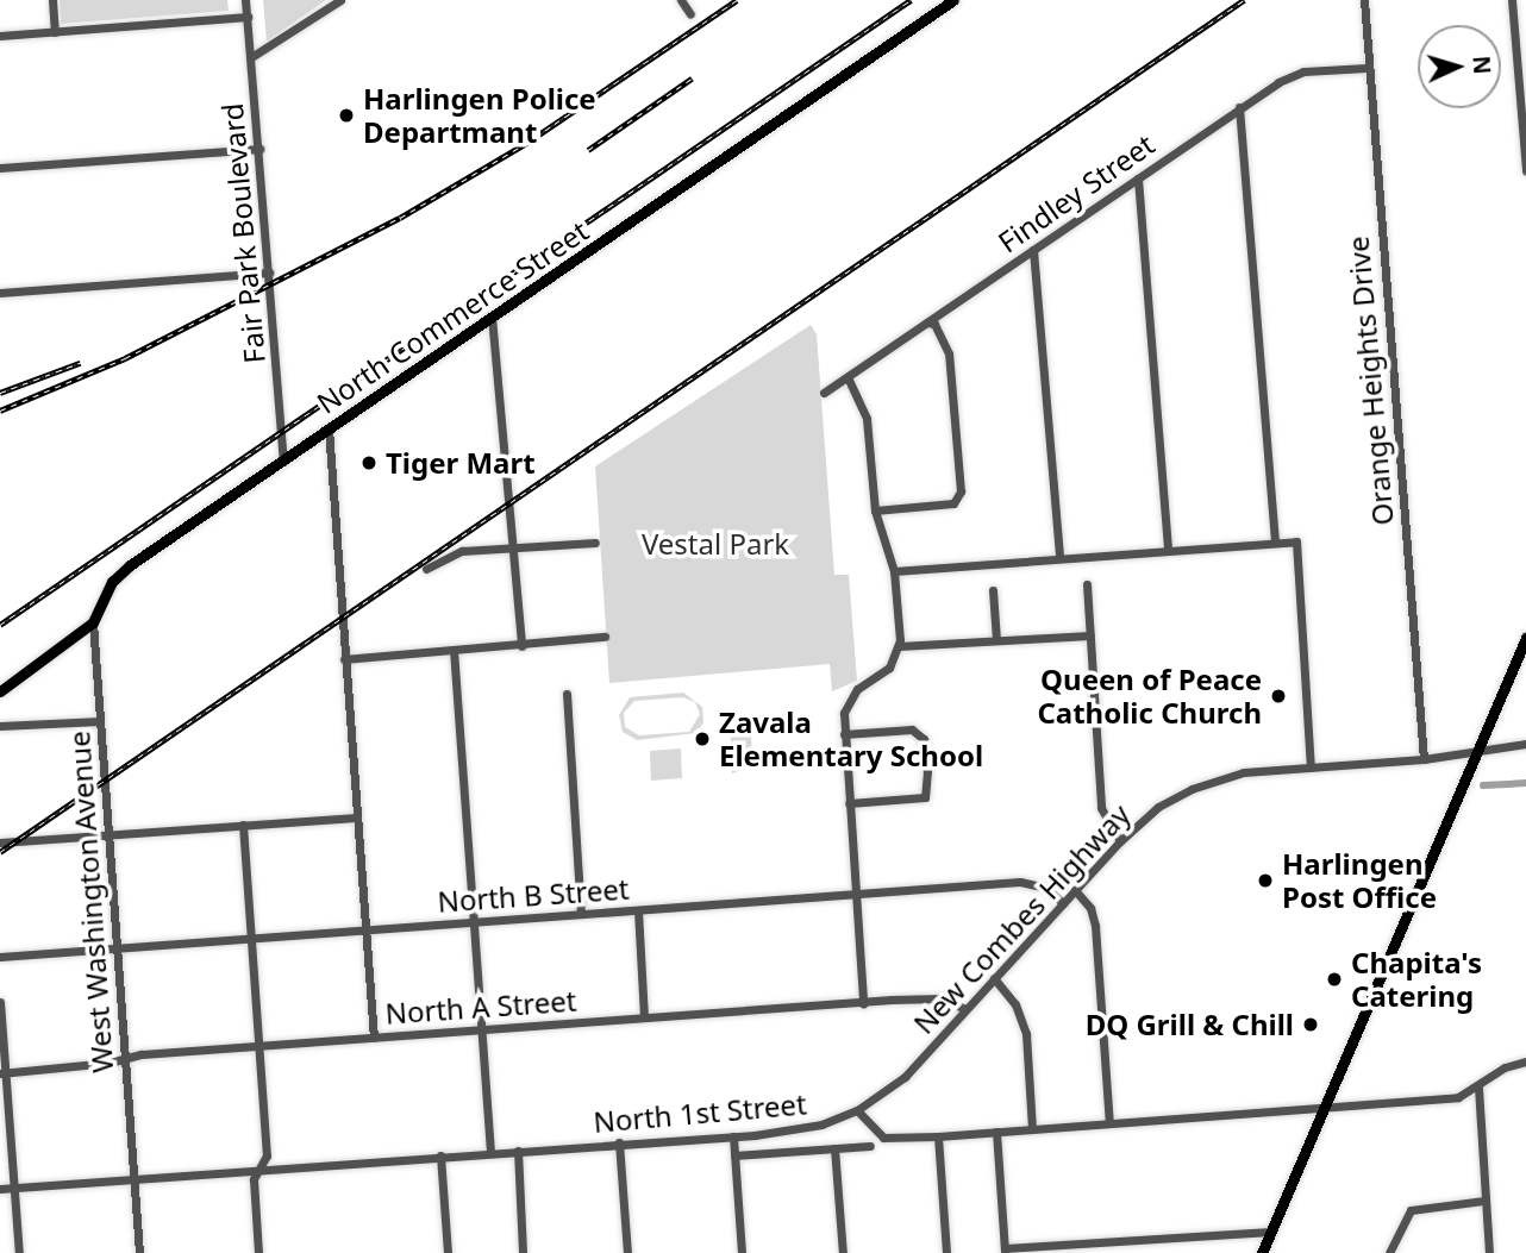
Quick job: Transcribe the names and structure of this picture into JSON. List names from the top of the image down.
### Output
{
  "streets": {
    "main road": ["North Commerce Street"],
    "street": [
      "Findley Street",
      "Fair Park Boulevard",
      "Orange Heights Drive",
      "North B Street",
      "West Washington Avenue",
      "New Combes Highway",
      "North A Street",
      "North 1st Street"
    ]
  },
  "crossings": [
    ["Findley Street", "Orange Heights Drive"],
    ["Fair Park Boulevard", "North Commerce Street"],
    ["North Commerce Street", "West Washington Avenue"],
    ["Orange Heights Drive", "New Combes Highway"],
    ["North B Street", "West Washington Avenue"],
    ["North B Street", "New Combes Highway"],
    ["West Washington Avenue", "North A Street"],
    ["West Washington Avenue", "North 1st Street"],
    ["New Combes Highway", "North A Street"],
    ["New Combes Highway", "North 1st Street"]
  ],
  "parks": ["Vestal Park"],
  "places": [
    "Harlingen Police Departmant",
    "Tiger Mart",
    "Queen of Peace Catholic Church",
    "Zavala Elementary School",
    "Harlingen Post Office",
    "Chapita's Catering",
    "DQ Grill & Chill"
  ],
  "north": "right"
}
